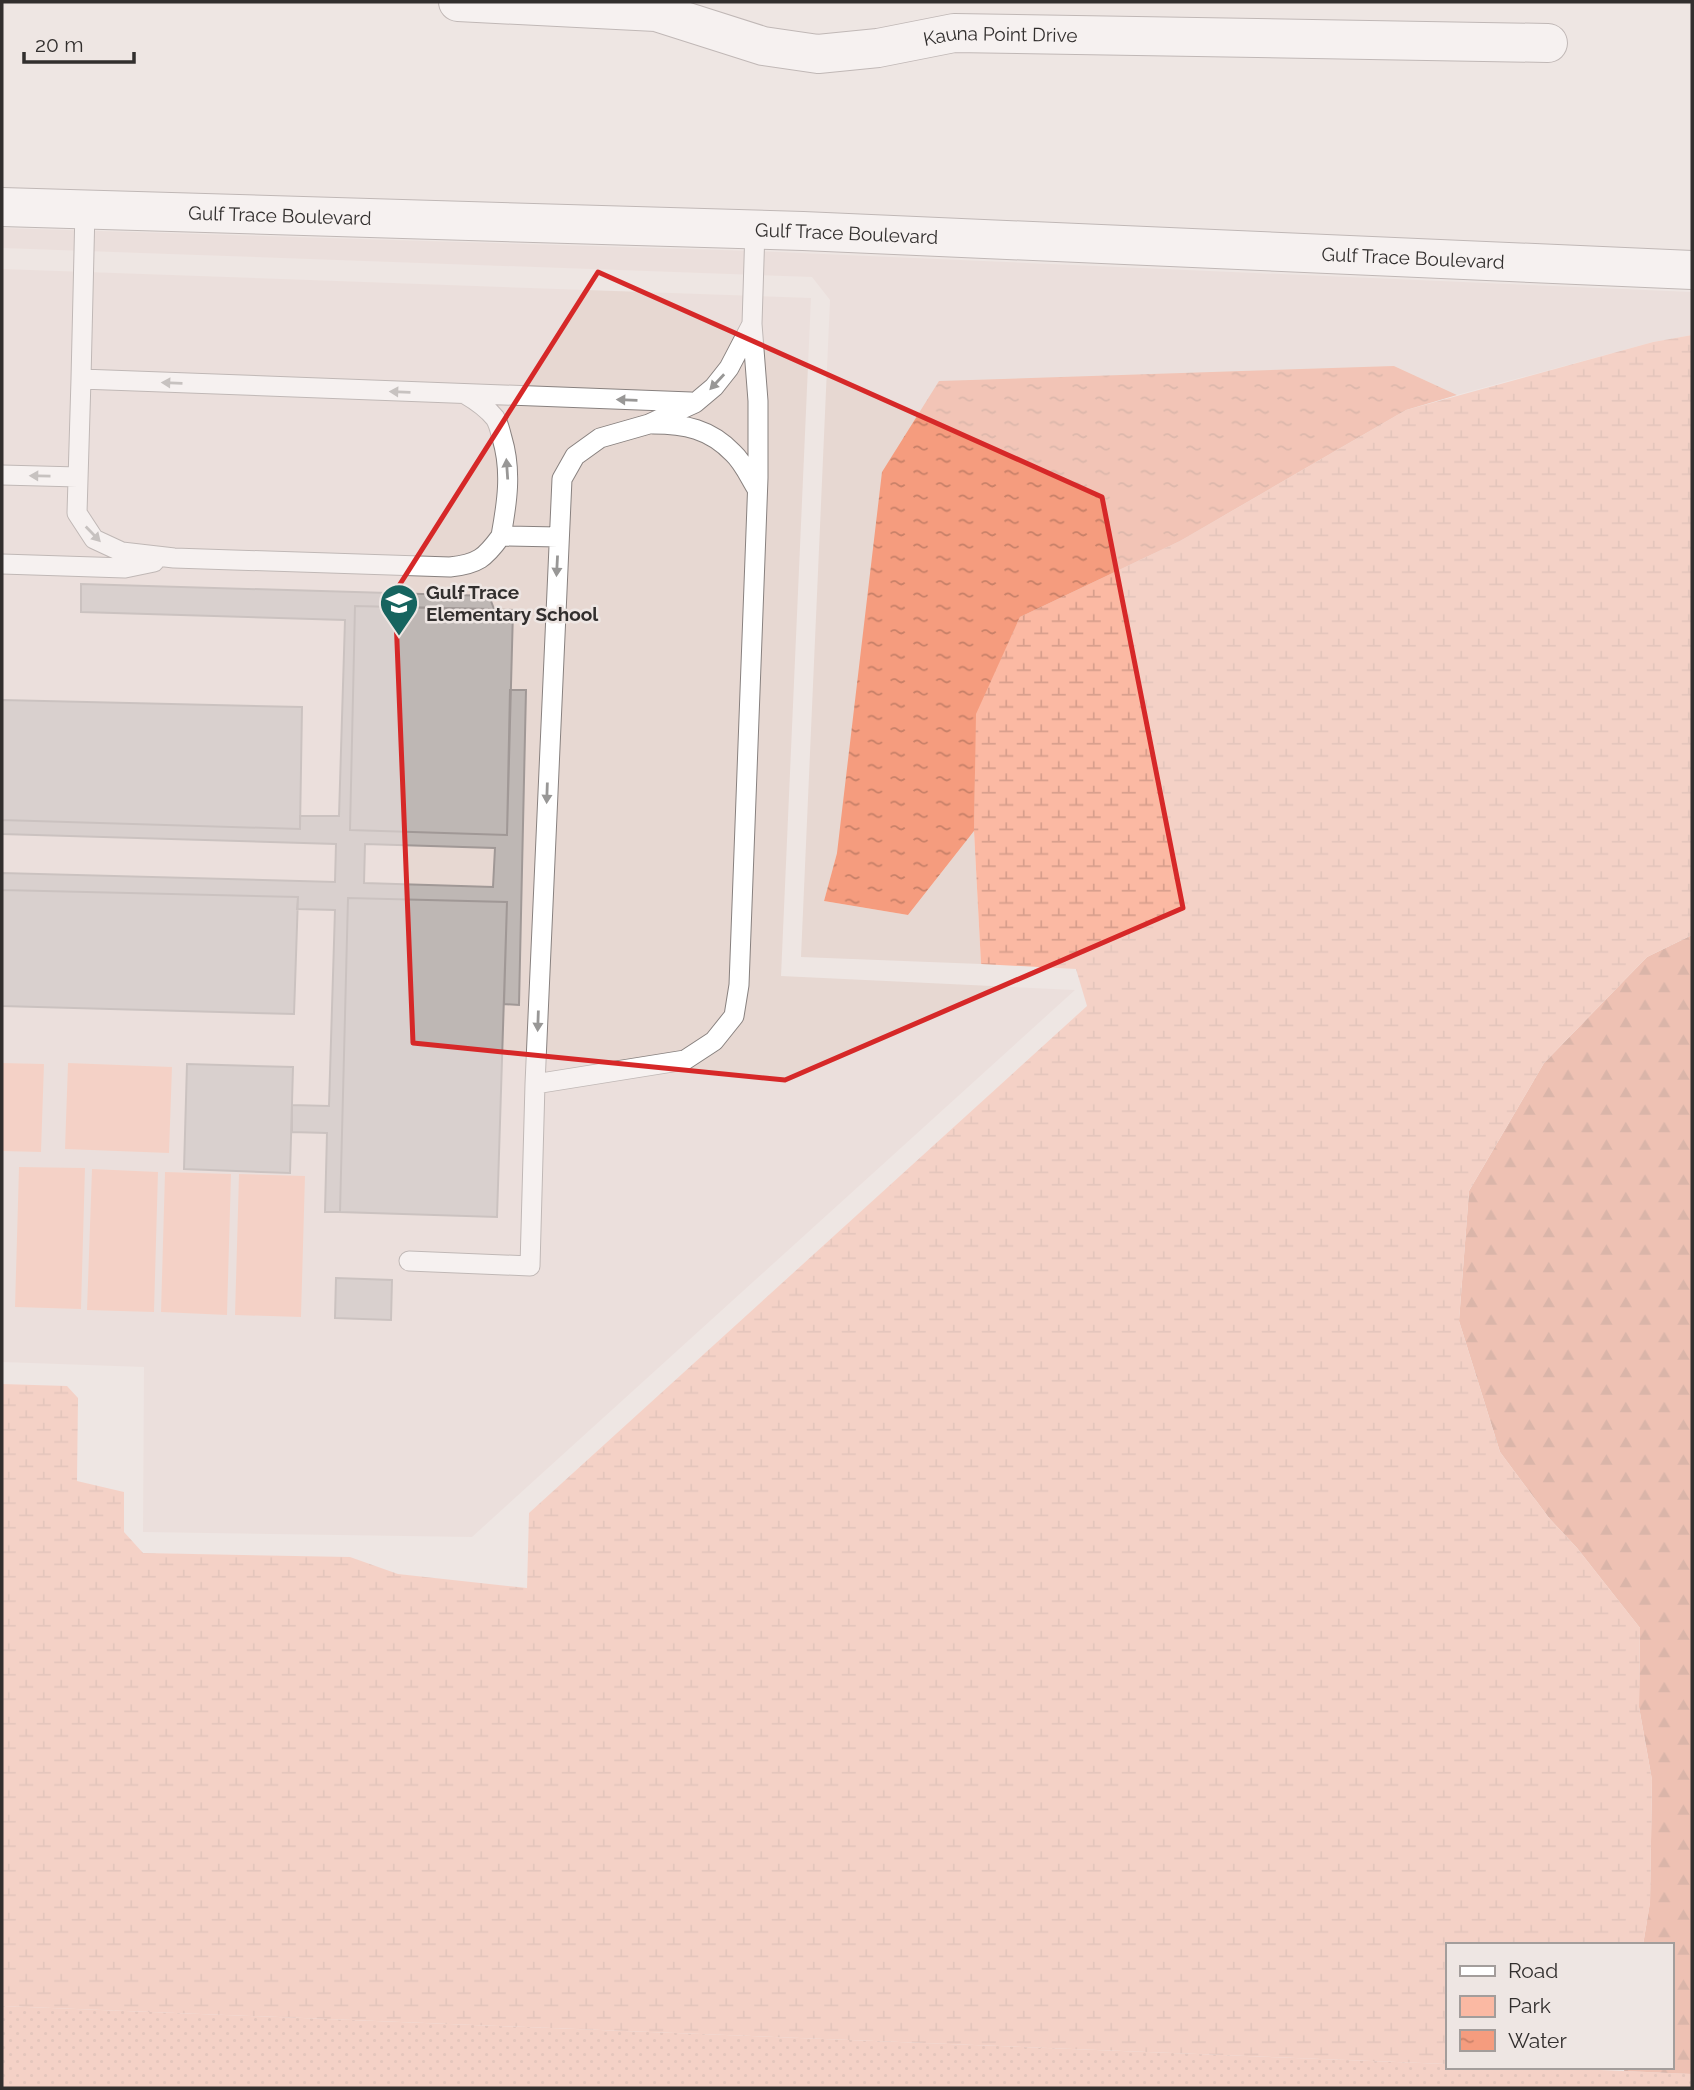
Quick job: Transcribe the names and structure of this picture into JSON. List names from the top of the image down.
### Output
{
  "streets": {
    "street": ["Kauna Point Drive", "Gulf Trace Boulevard"]
  },
  "places": {
    "school or university": ["Gulf Trace Elementary School"]
  },
  "legend": ["Road", "Park", "Water"],
  "scale_bar": "20 m"
}
